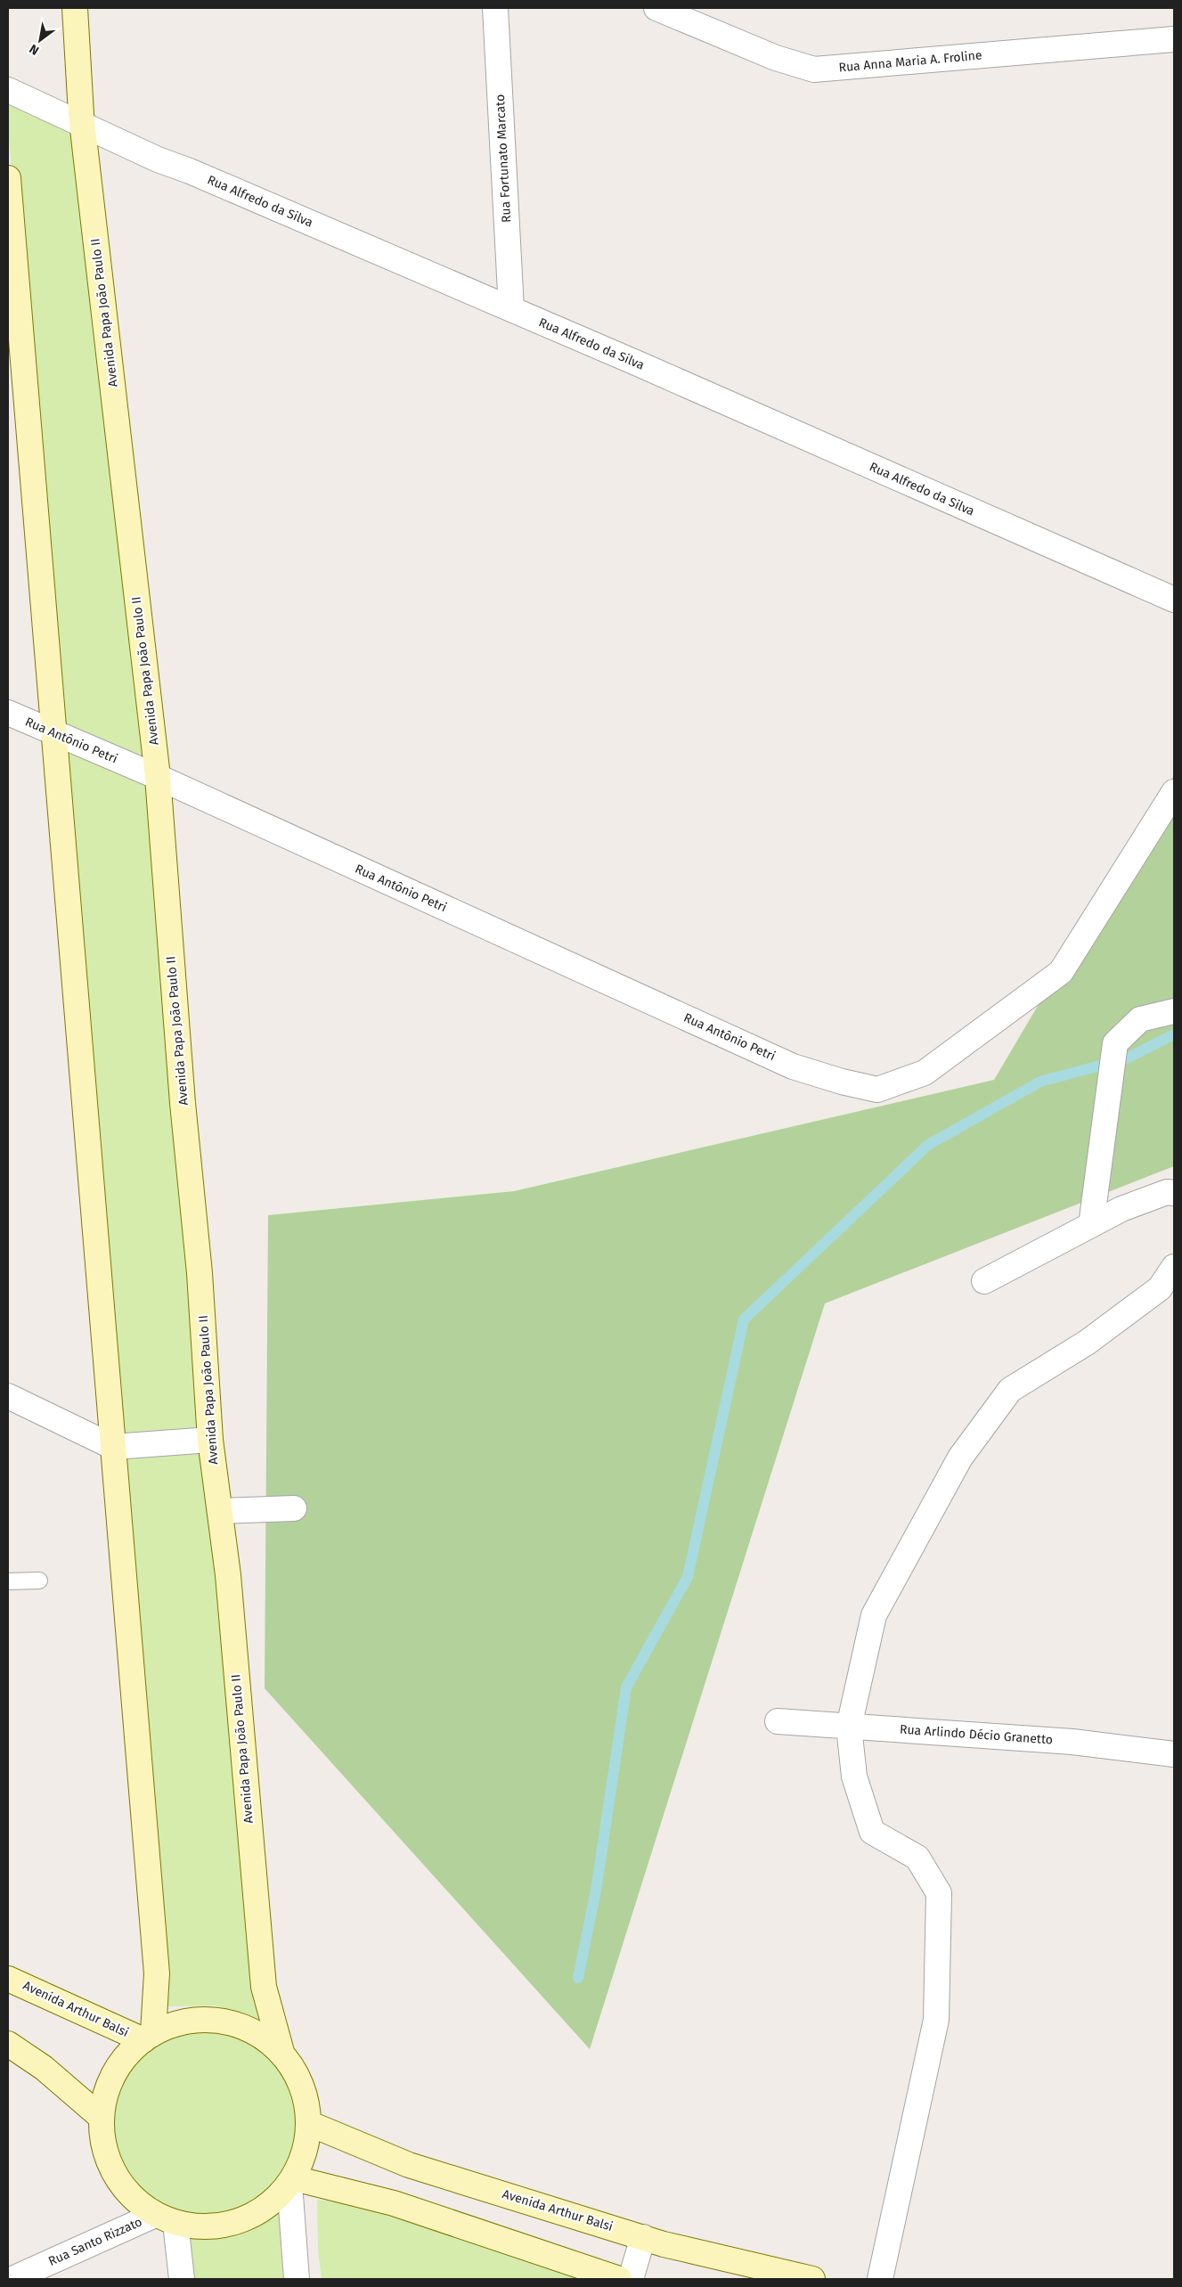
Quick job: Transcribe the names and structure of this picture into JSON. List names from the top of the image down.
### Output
{
  "streets": {
    "main road": ["Avenida Papa João Paulo II", "Avenida Arthur Balsi"],
    "street": [
      "Rua Anna Maria A. Froline",
      "Rua Fortunato Marcato",
      "Rua Alfredo da Silva",
      "Rua Antônio Petri",
      "Rua Arlindo Décio Granetto",
      "Rua Santo Rizzato"
    ]
  },
  "crossings": [
    ["Rua Fortunato Marcato", "Rua Alfredo da Silva"],
    ["Rua Alfredo da Silva", "Avenida Papa João Paulo II"],
    ["Avenida Papa João Paulo II", "Rua Antônio Petri"]
  ],
  "north": "bottom left"
}
